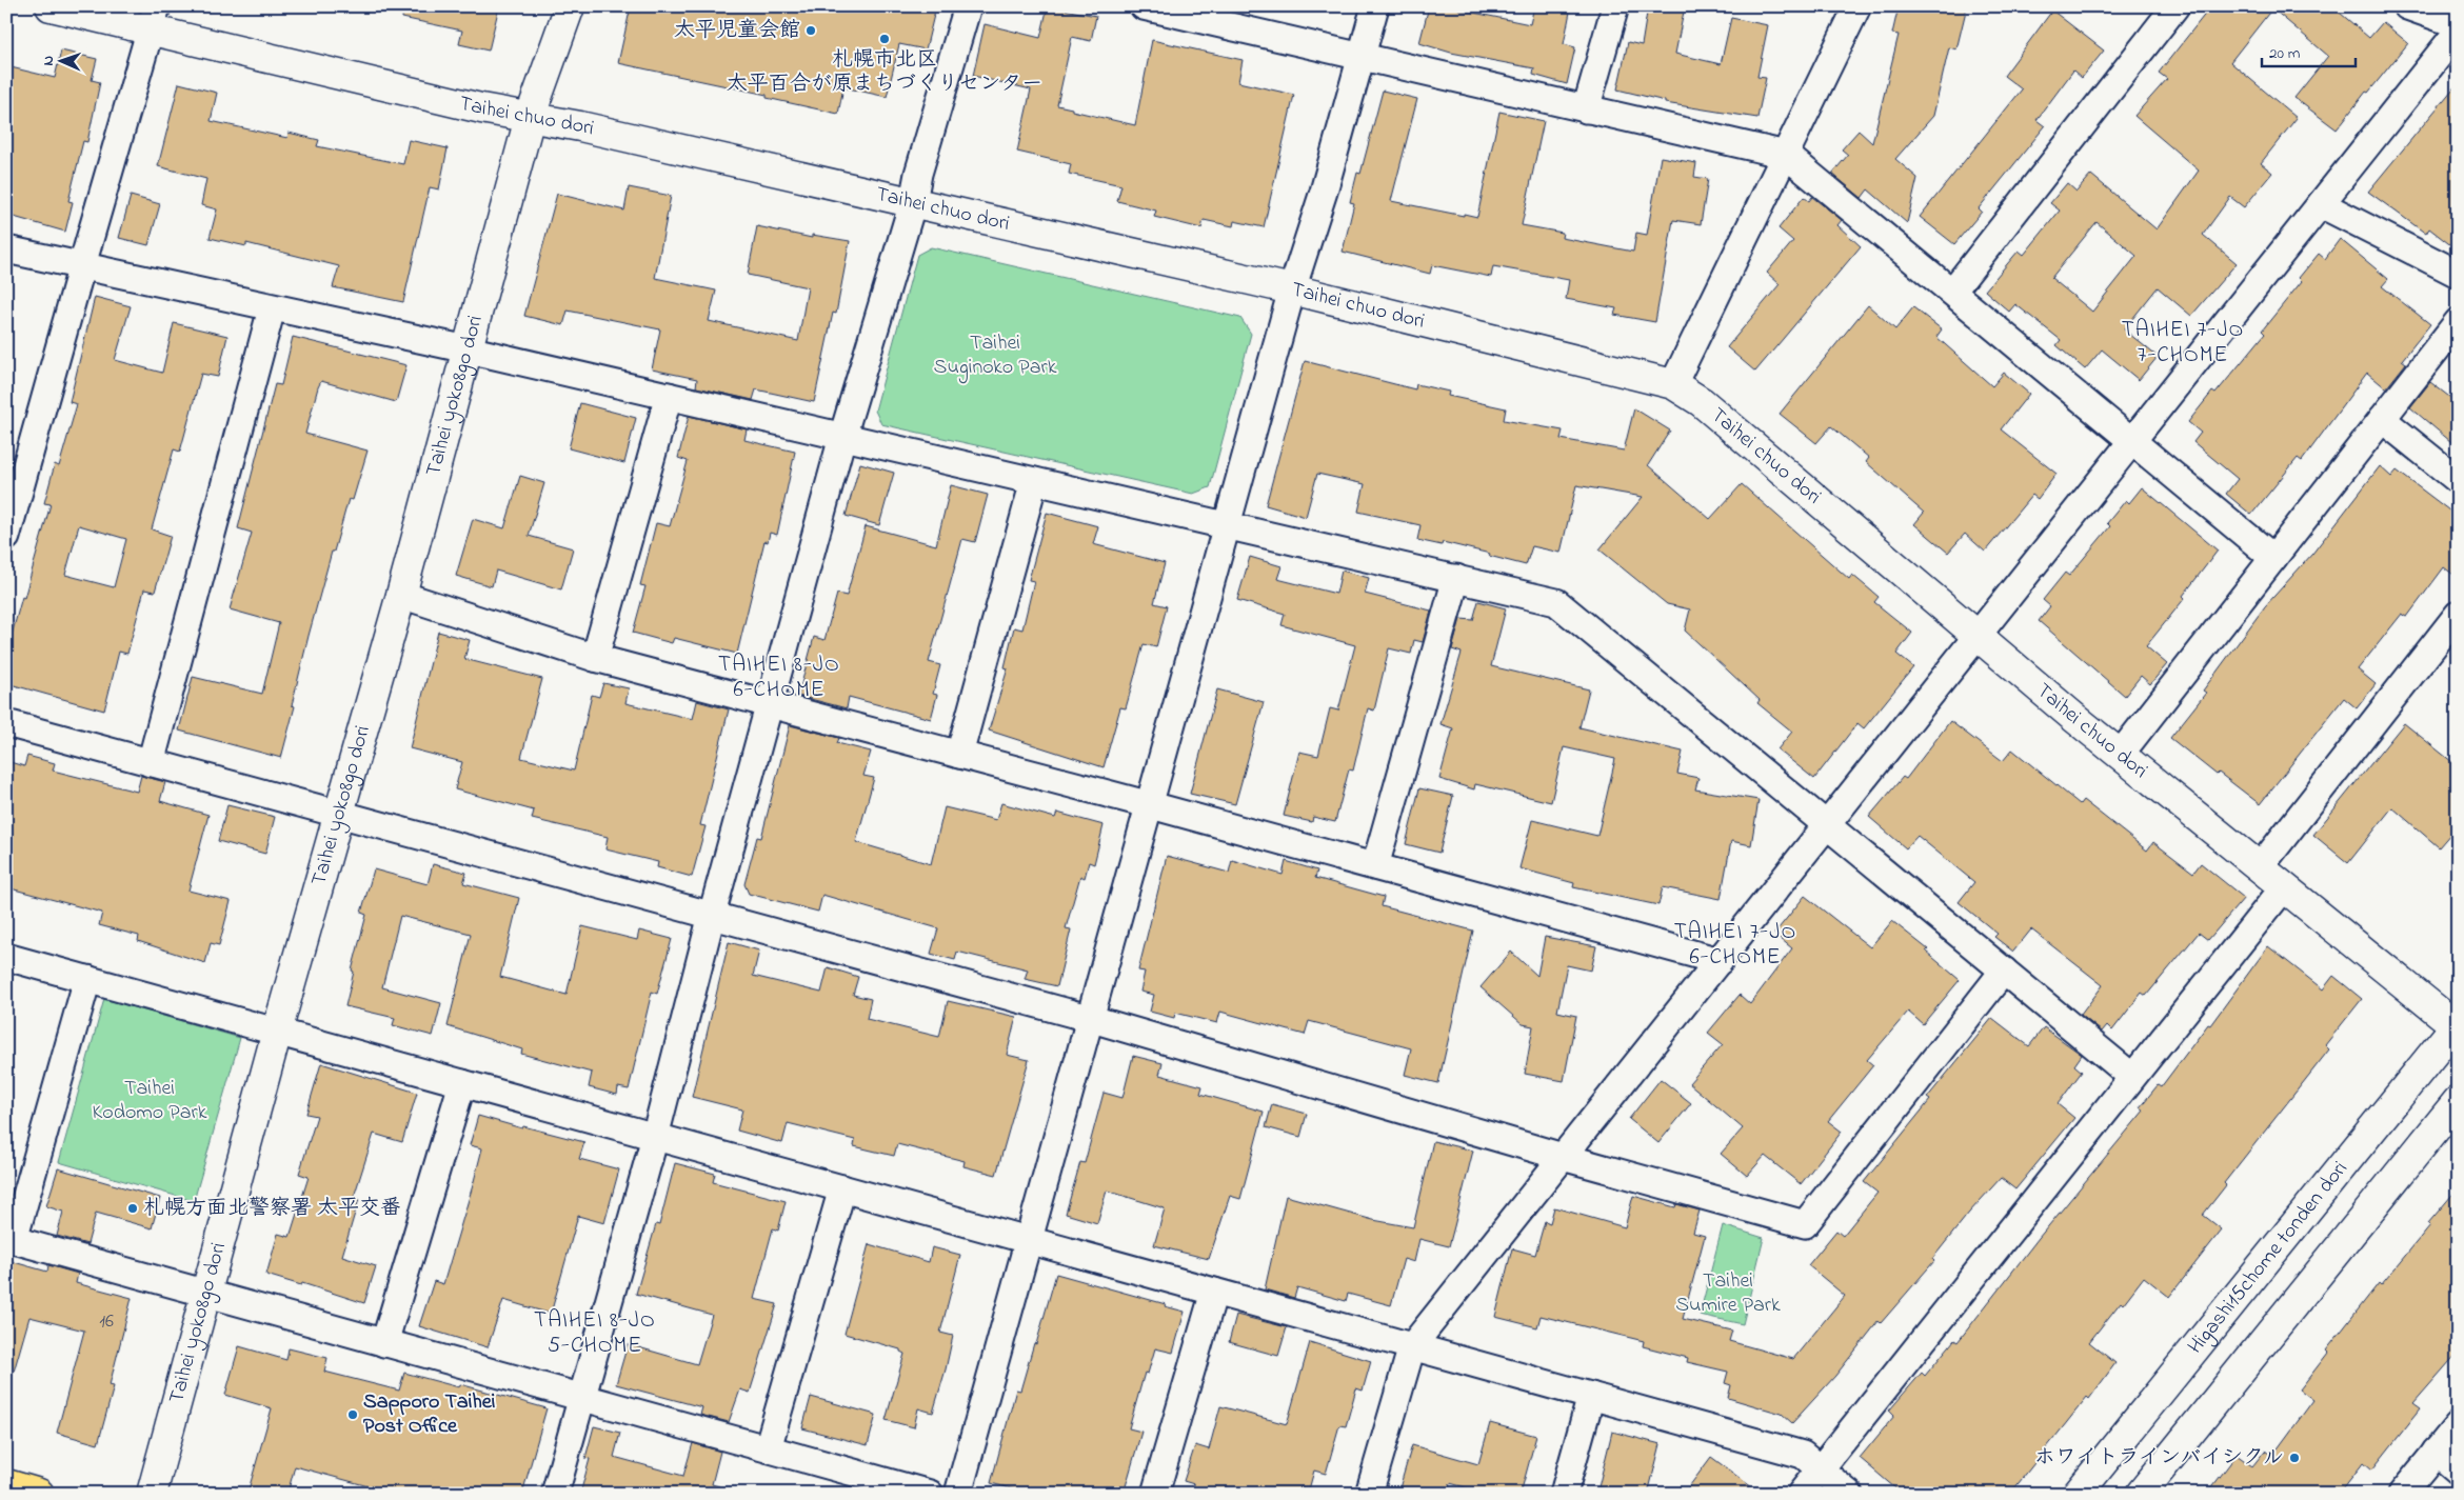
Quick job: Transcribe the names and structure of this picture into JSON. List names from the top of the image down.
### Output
{
  "streets": {
    "street": ["Taihei chuo dori", "Taihei yoko8go dori", "Higashi15chome tonden dori"]
  },
  "crossings": [
    ["Taihei chuo dori", "Taihei yoko8go dori"],
    ["Taihei chuo dori", "Higashi15chome tonden dori"]
  ],
  "districts": [
    "TAIHEI 7-JO 7-CHOME",
    "TAIHEI 8-JO 6-CHOME",
    "TAIHEI 7-JO 6-CHOME",
    "TAIHEI 8-JO 5-CHOME"
  ],
  "parks": ["Taihei Suginoko Park", "Taihei Kodomo Park", "Taihei Sumire Park"],
  "places": [
    "太平児童会館",
    "札幌市北区 太平百合が原まちづくりセンター",
    "札幌方面北警察署 太平交番",
    "Sapporo Taihei Post Office",
    "ホワイトラインバイシクル"
  ],
  "house_numbers": ["16"],
  "scale_bar": "20 m",
  "north": "left"
}
